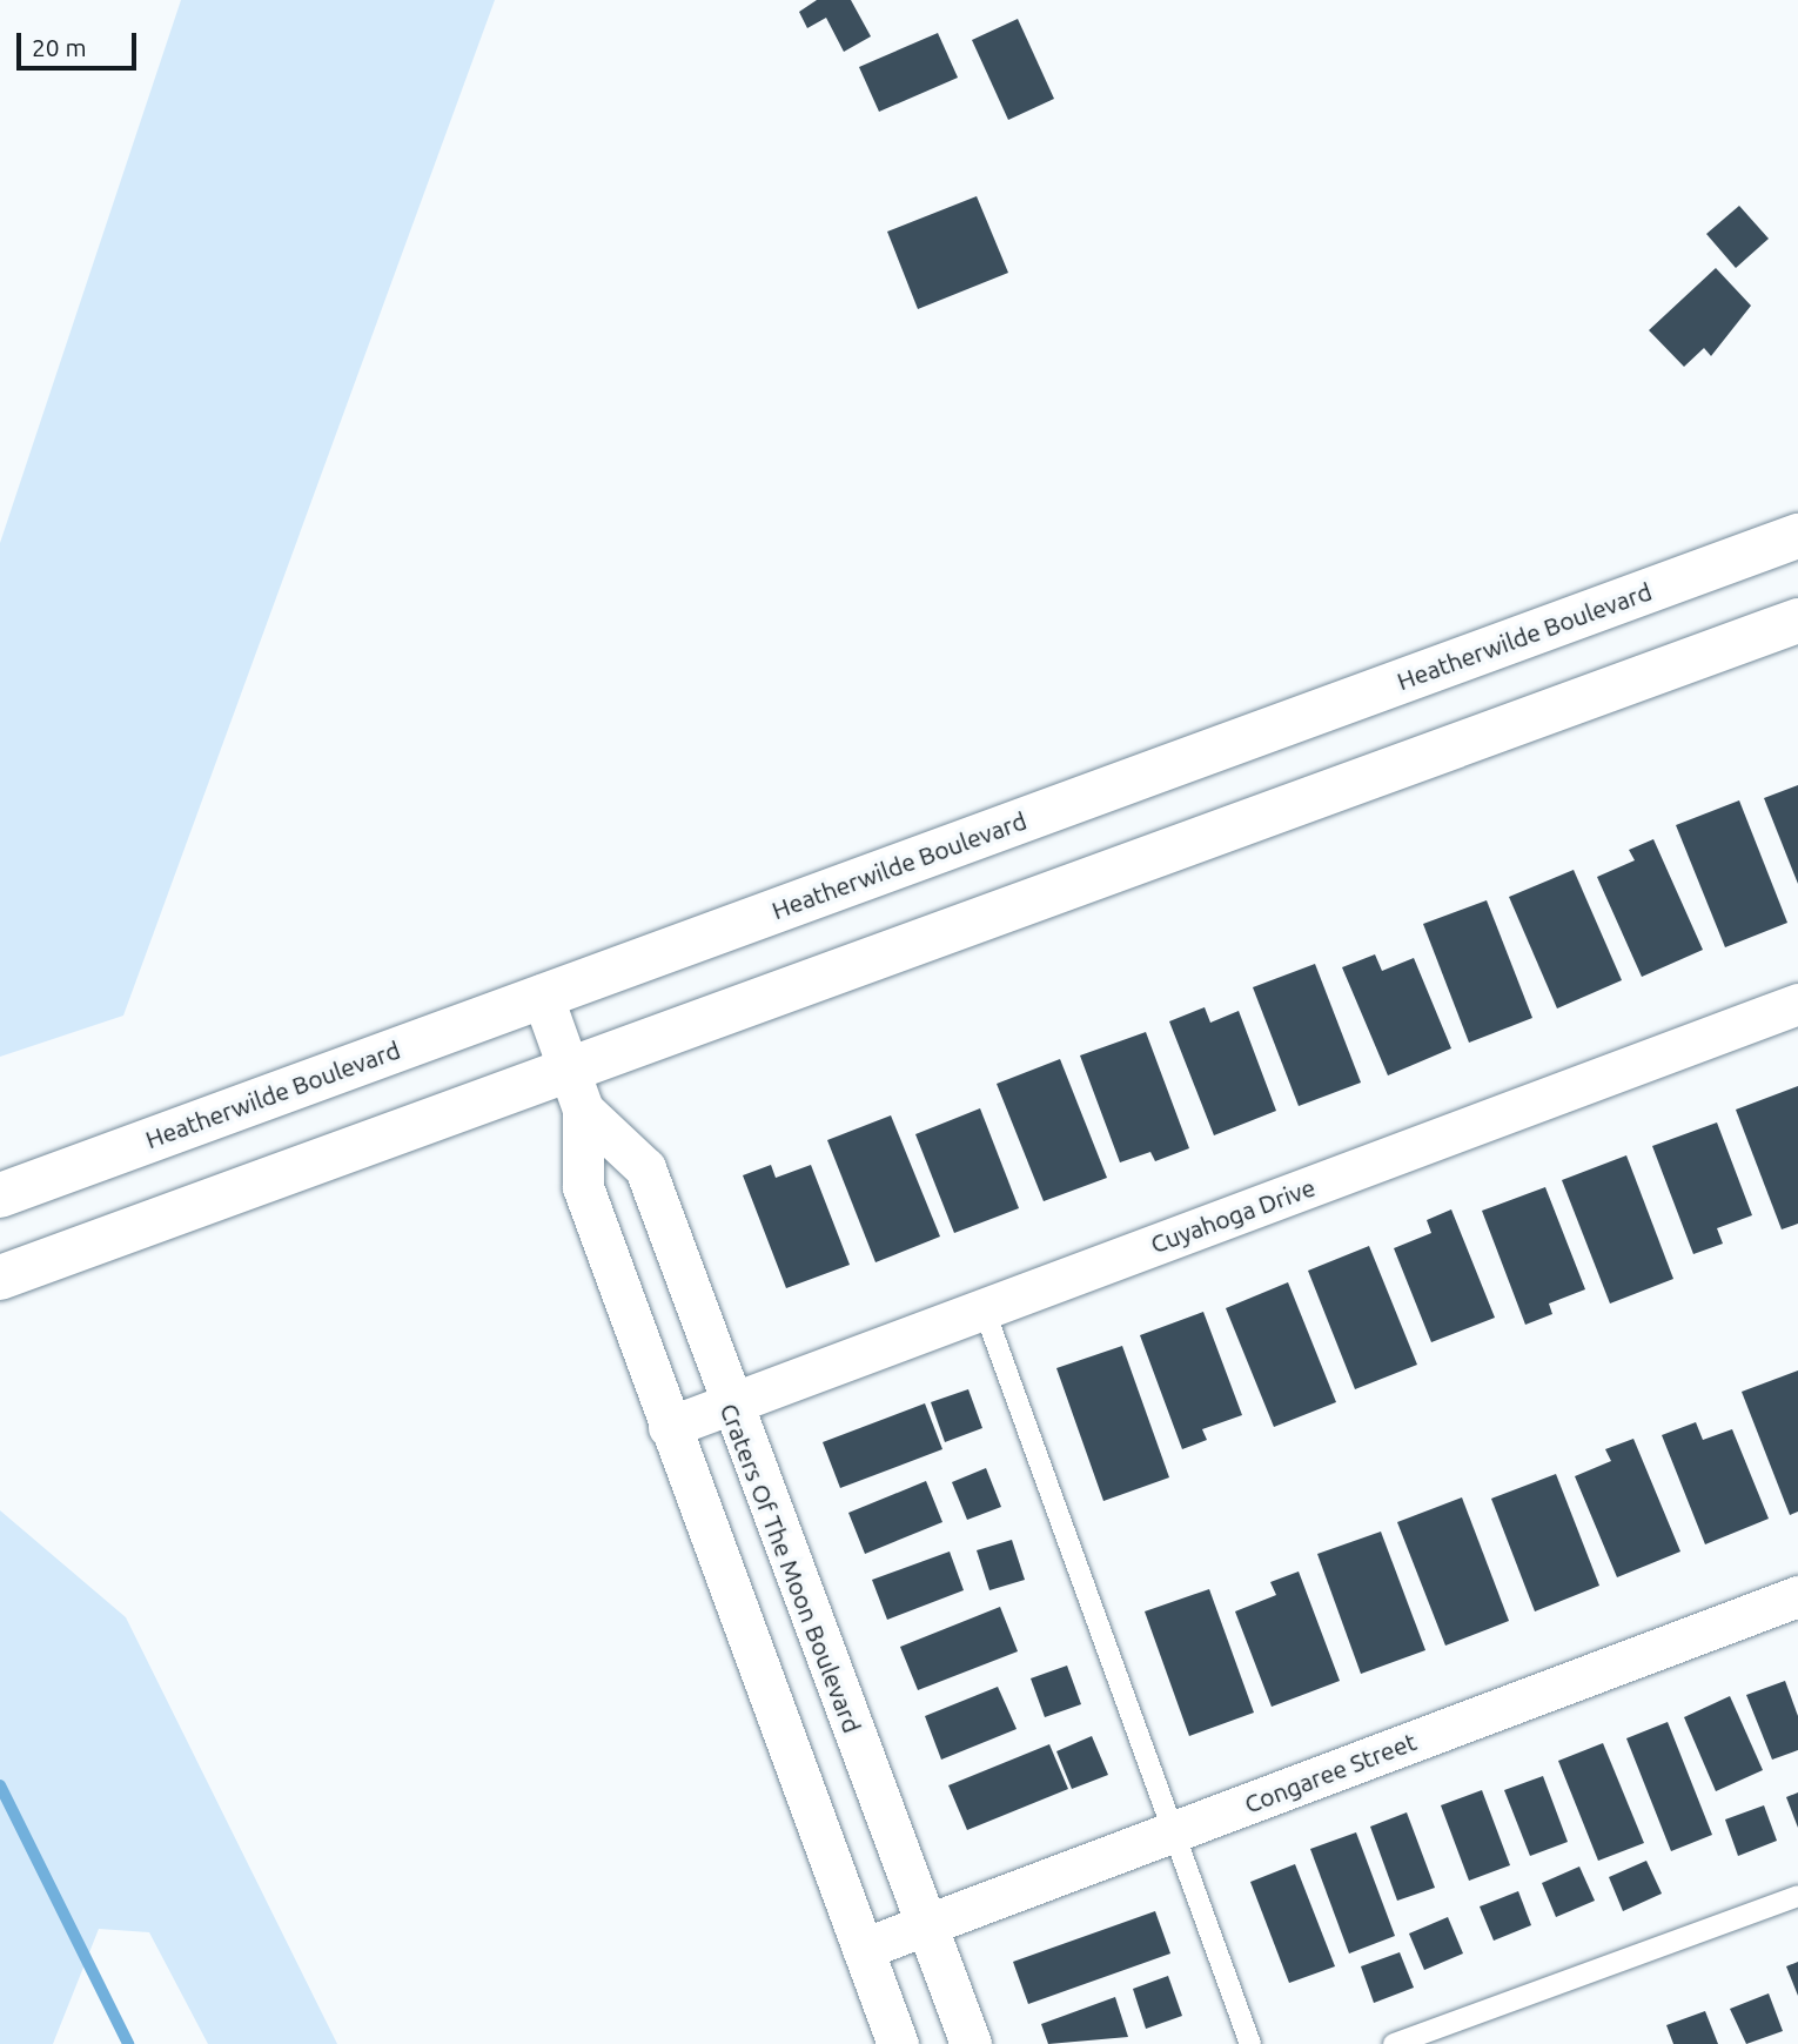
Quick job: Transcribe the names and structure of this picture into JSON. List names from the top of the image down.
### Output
{
  "streets": {
    "main road": ["Heatherwilde Boulevard"],
    "street": ["Cuyahoga Drive", "Craters Of The Moon Boulevard", "Congaree Street"]
  },
  "crossings": [
    ["Heatherwilde Boulevard", "Craters Of The Moon Boulevard"],
    ["Cuyahoga Drive", "Craters Of The Moon Boulevard"],
    ["Craters Of The Moon Boulevard", "Congaree Street"]
  ],
  "scale_bar": "20 m"
}
